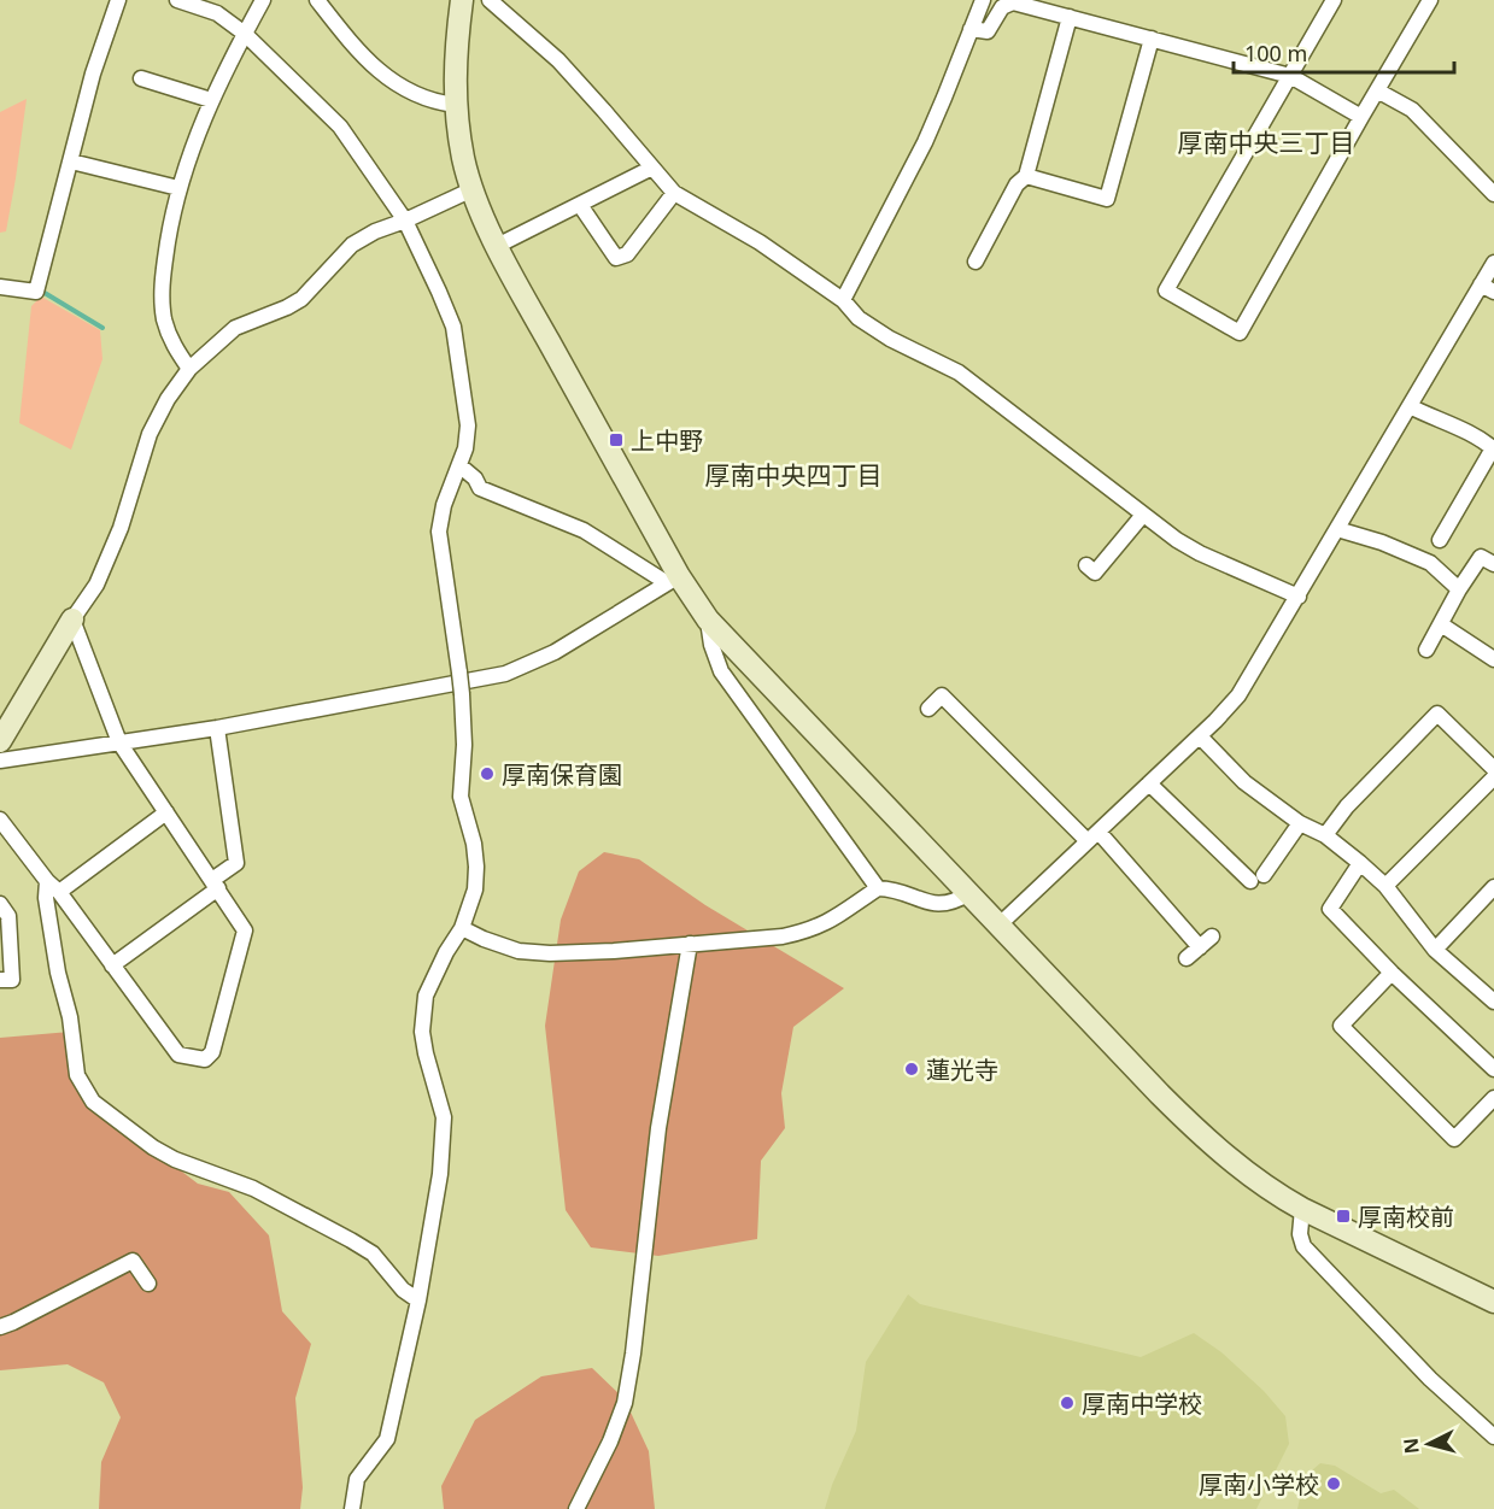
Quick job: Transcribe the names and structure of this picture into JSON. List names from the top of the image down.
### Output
{
  "districts": ["厚南中央三丁目", "厚南中央四丁目"],
  "places": {
    "transit": ["上中野", "厚南校前"],
    "other": [
      "厚南保育園",
      "蓮光寺",
      "厚南中学校",
      "厚南小学校"
    ]
  },
  "scale_bar": "100 m",
  "north": "left"
}
